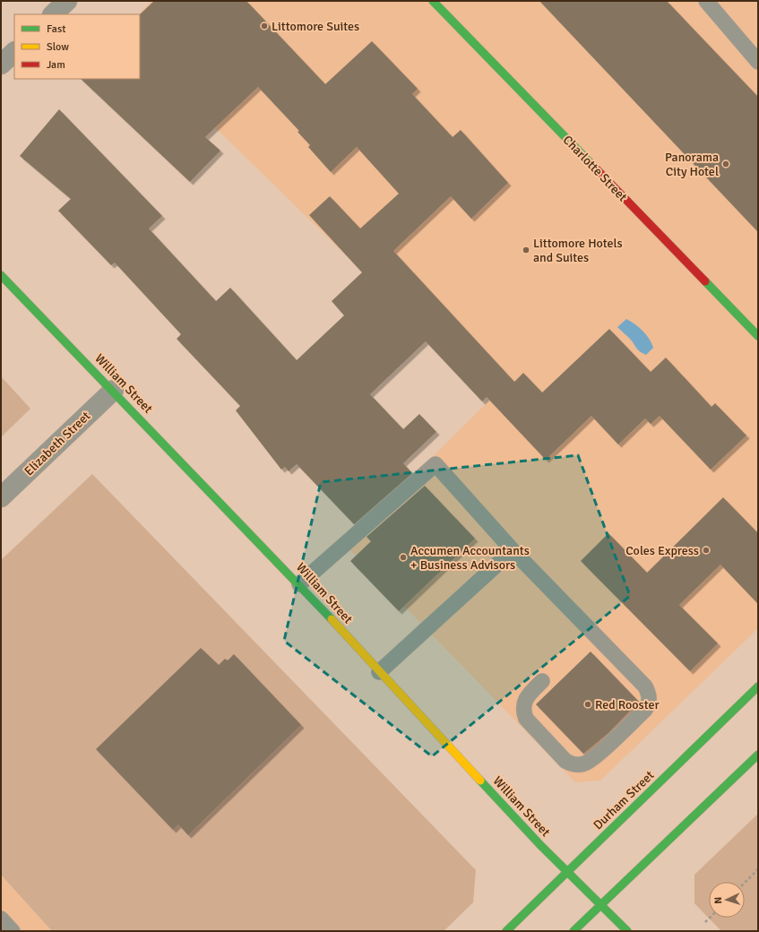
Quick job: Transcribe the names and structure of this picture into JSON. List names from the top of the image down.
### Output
{
  "streets": {
    "main road": ["Charlotte Street", "William Street", "Durham Street"],
    "street": ["Elizabeth Street"]
  },
  "crossings": [
    ["William Street", "Elizabeth Street"],
    ["William Street", "Durham Street"]
  ],
  "places": [
    "Littomore Suites",
    "Panorama City Hotel",
    "Littomore Hotels and Suites",
    "Coles Express",
    "Accumen Accountants + Business Advisors",
    "Red Rooster"
  ],
  "legend": ["Fast", "Slow", "Jam"],
  "north": "left"
}
